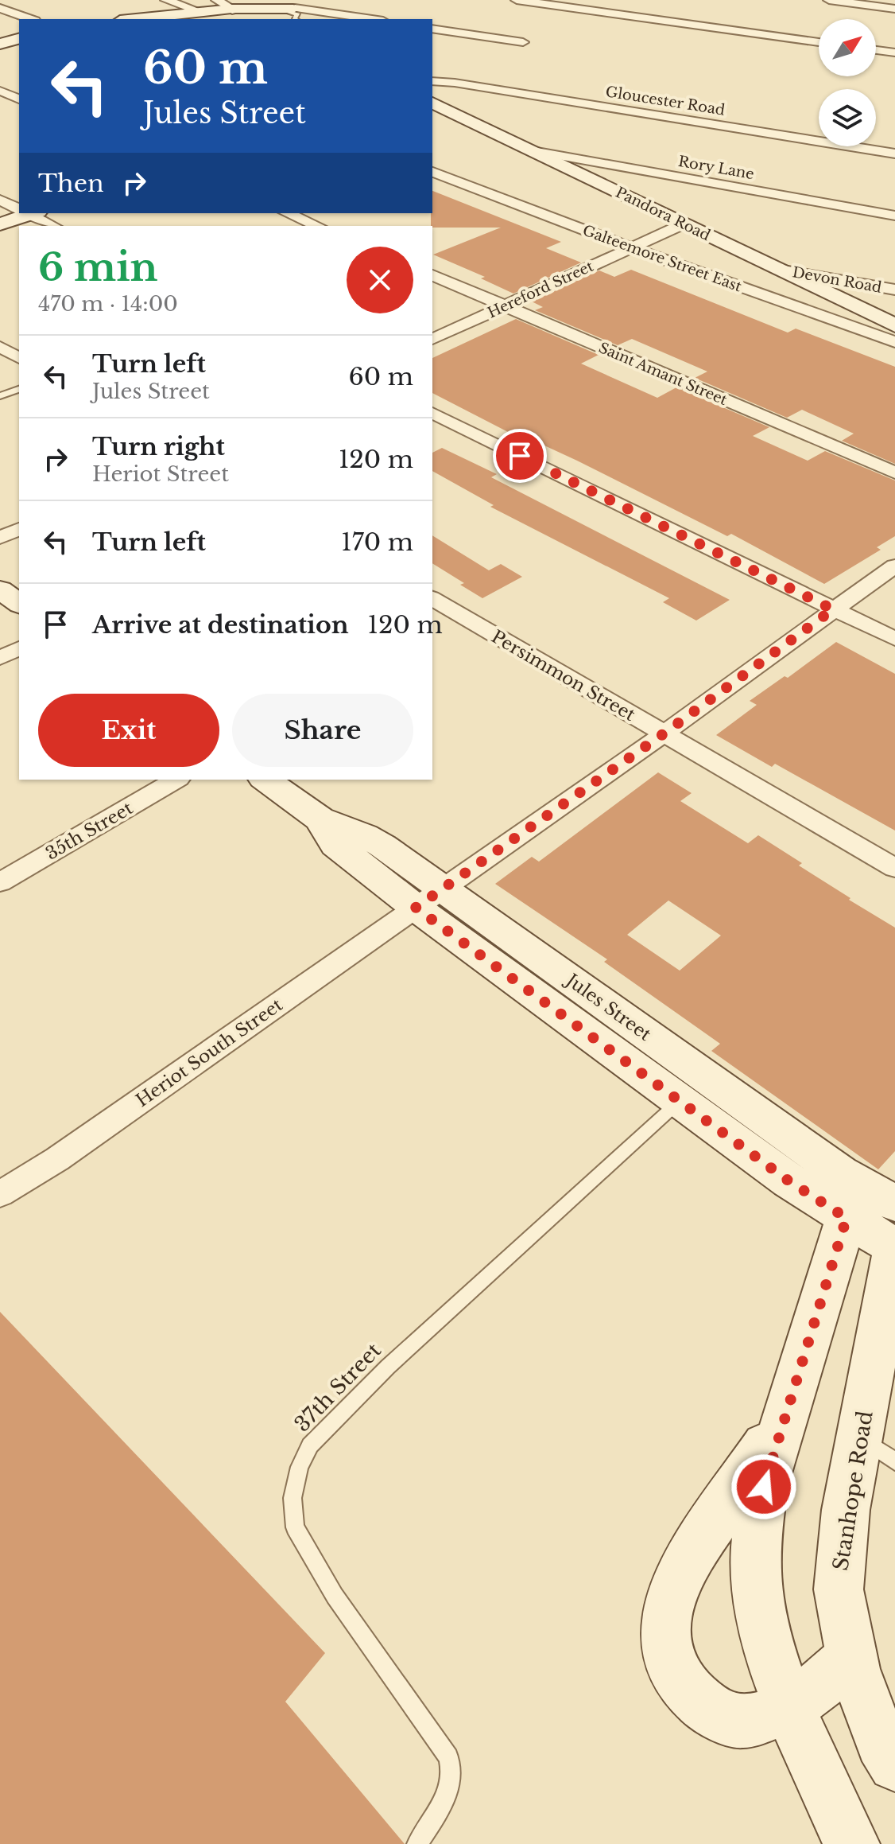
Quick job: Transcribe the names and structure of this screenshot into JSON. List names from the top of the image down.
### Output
{
  "streets": {
    "main road": ["Pandora Road", "Jules Street", "Stanhope Road"],
    "street": [
      "Gloucester Road",
      "Rory Lane",
      "Galteemore Street East",
      "Devon Road",
      "Hereford Street",
      "Saint Amant Street",
      "Persimmon Street",
      "35th Street",
      "Heriot South Street"
    ],
    "lane": ["37th Street"]
  },
  "crossings": [
    ["Rory Lane", "Pandora Road"],
    ["Pandora Road", "Devon Road"],
    ["Pandora Road", "Hereford Street"],
    ["Galteemore Street East", "Hereford Street"],
    ["Hereford Street", "Saint Amant Street"],
    ["Persimmon Street", "Heriot South Street"],
    ["Jules Street", "Heriot South Street"],
    ["Jules Street", "37th Street"],
    ["Jules Street", "Stanhope Road"]
  ],
  "north": "top right",
  "page": {
    "turn": ["60 m", "Jules Street"],
    "then": "Then",
    "heading": ["6 min", "470 m · 14:00"],
    "list": [
      {
        "name": "Turn left",
        "note": "Jules Street",
        "value": "60 m"
      },
      {
        "name": "Turn right",
        "note": "Heriot Street",
        "value": "120 m"
      },
      {
        "name": "Turn left",
        "value": "170 m"
      },
      {
        "name": "Arrive at destination",
        "value": "120 m"
      }
    ],
    "buttons": ["Exit", "Share"]
  }
}
